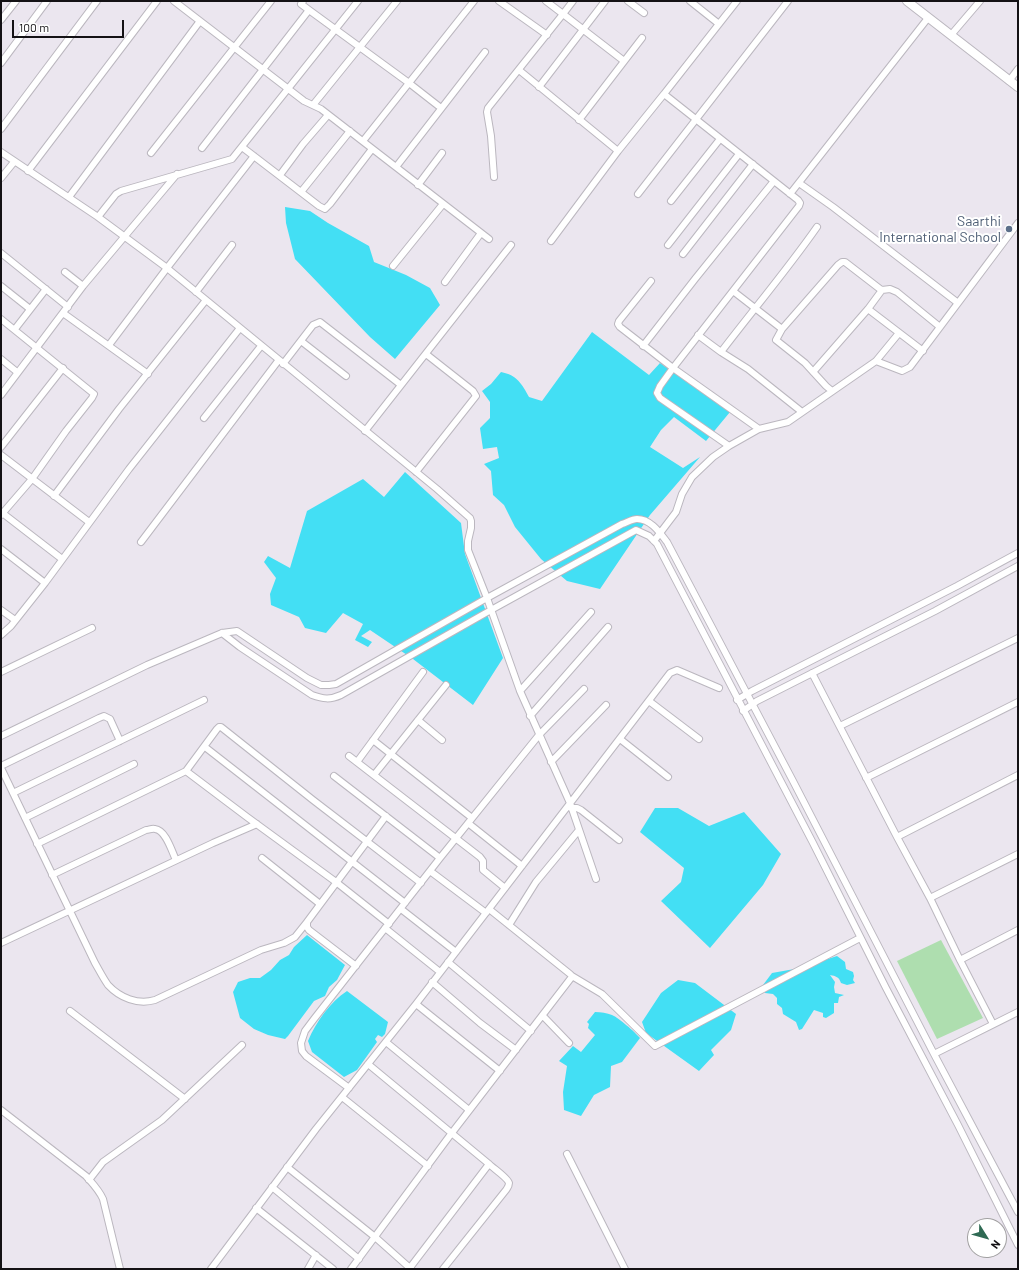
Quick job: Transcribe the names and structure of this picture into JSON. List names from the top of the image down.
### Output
{
  "places": ["Saarthi International School"],
  "scale_bar": "100 m",
  "north": "bottom right"
}
